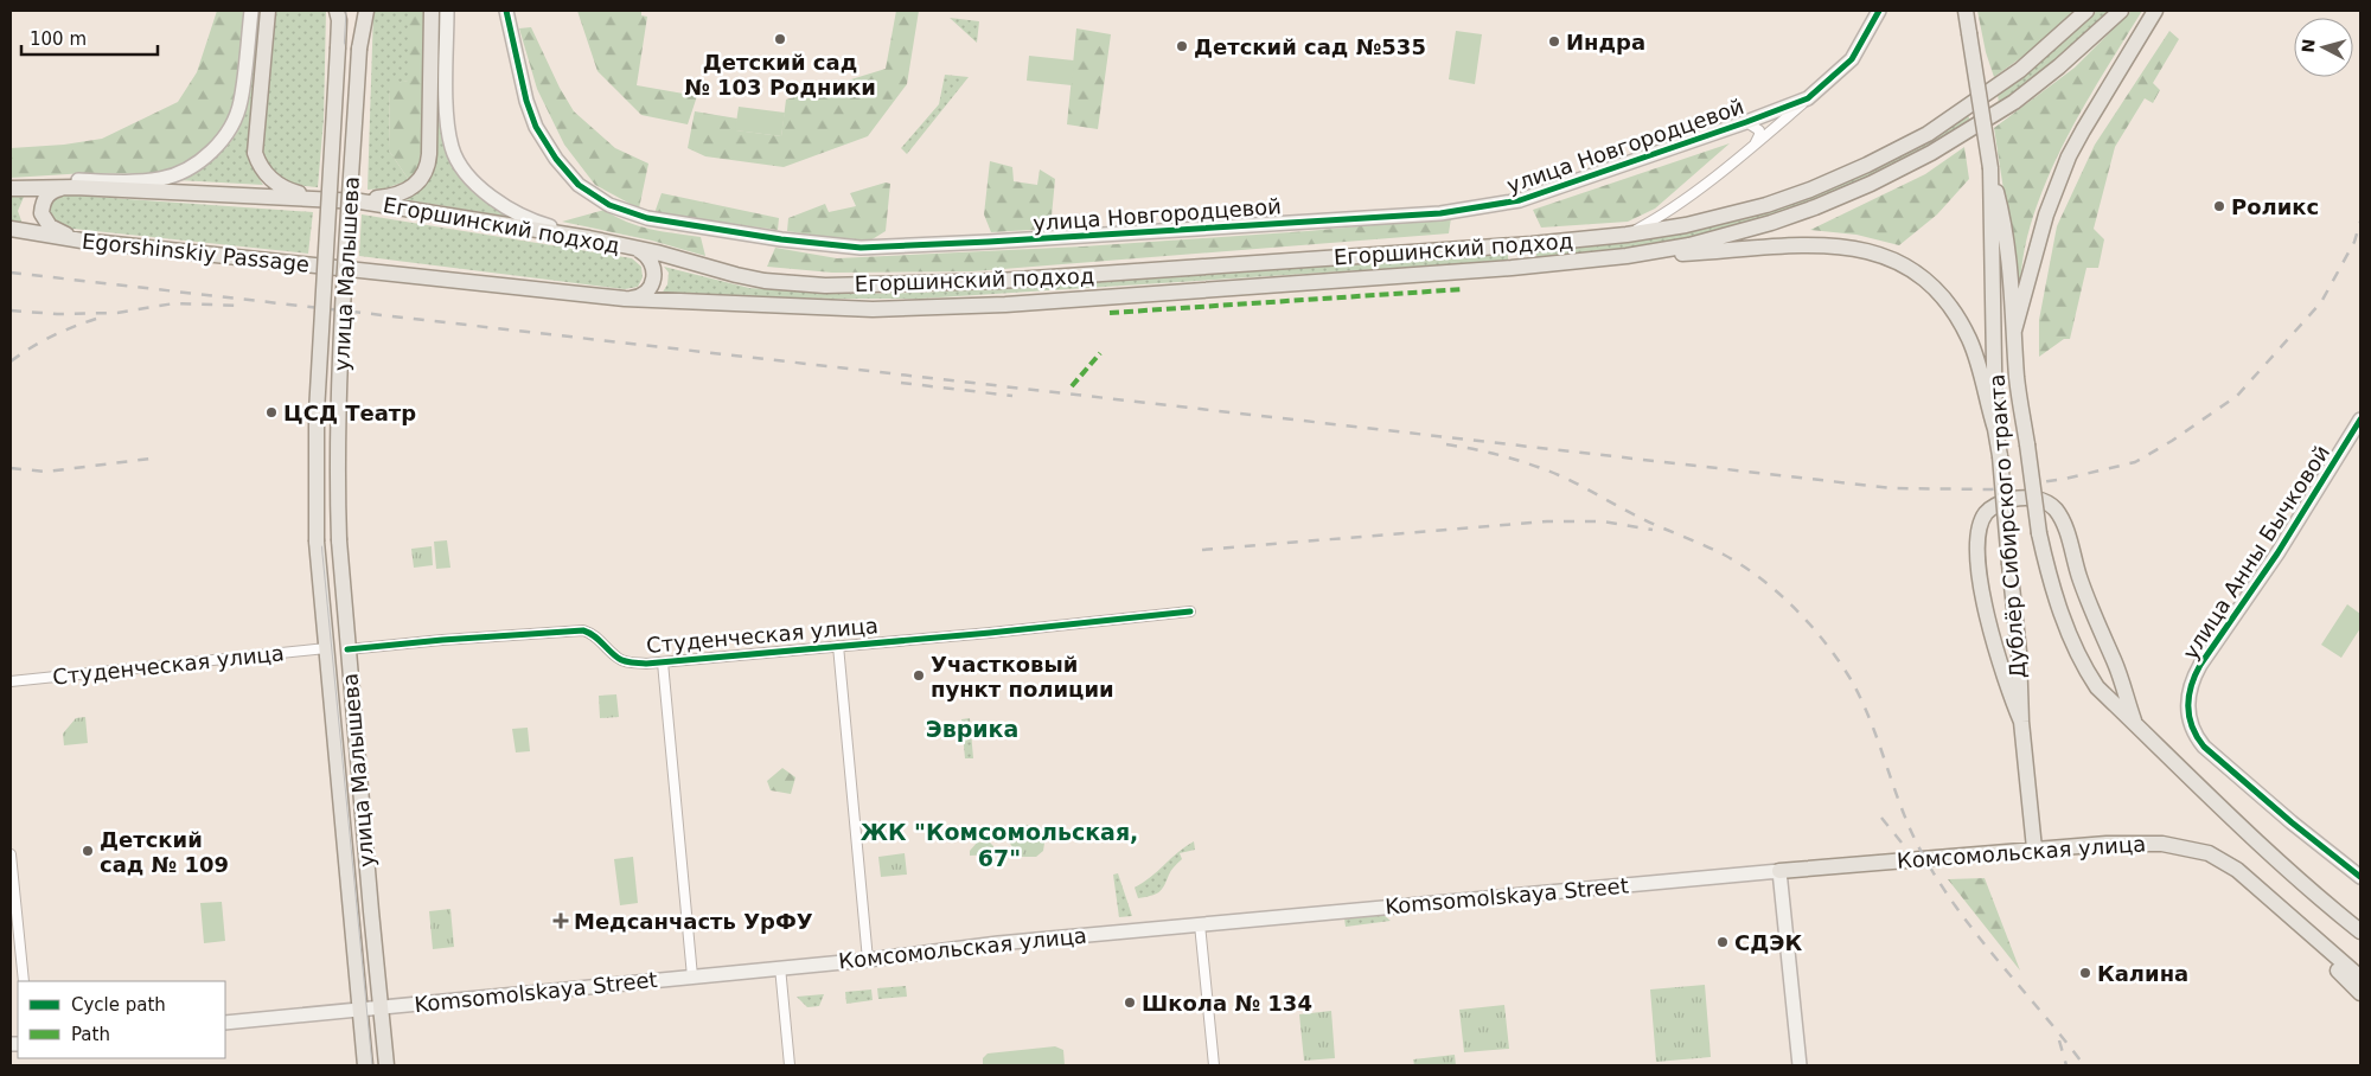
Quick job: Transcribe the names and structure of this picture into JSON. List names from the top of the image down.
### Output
{
  "streets": {
    "main road": [
      "Егоршинский подход",
      "Egorshinskiy Passage",
      "улица Малышева",
      "Дублёр Сибирского тракта",
      "Комсомольская улица"
    ],
    "street": [
      "улица Новгородцевой",
      "улица Анны Бычковой",
      "Студенческая улица",
      "Komsomolskaya Street"
    ]
  },
  "crossings": [
    ["улица Малышева", "Студенческая улица"],
    ["улица Малышева", "Komsomolskaya Street"],
    ["Дублёр Сибирского тракта", "Комсомольская улица"],
    ["Комсомольская улица", "Komsomolskaya Street"]
  ],
  "districts": ["Эврика", "ЖК \"Комсомольская, 67\""],
  "places": {
    "other": [
      "Детский сад № 103 Родники",
      "Индра",
      "Детский сад №535",
      "Роликс",
      "ЦСД Театр",
      "Участковый пункт полиции",
      "Детский сад № 109",
      "СДЭК",
      "Калина",
      "Школа № 134"
    ],
    "health": ["Медсанчасть УрФУ"]
  },
  "legend": ["Cycle path", "Path"],
  "scale_bar": "100 m",
  "north": "left"
}
